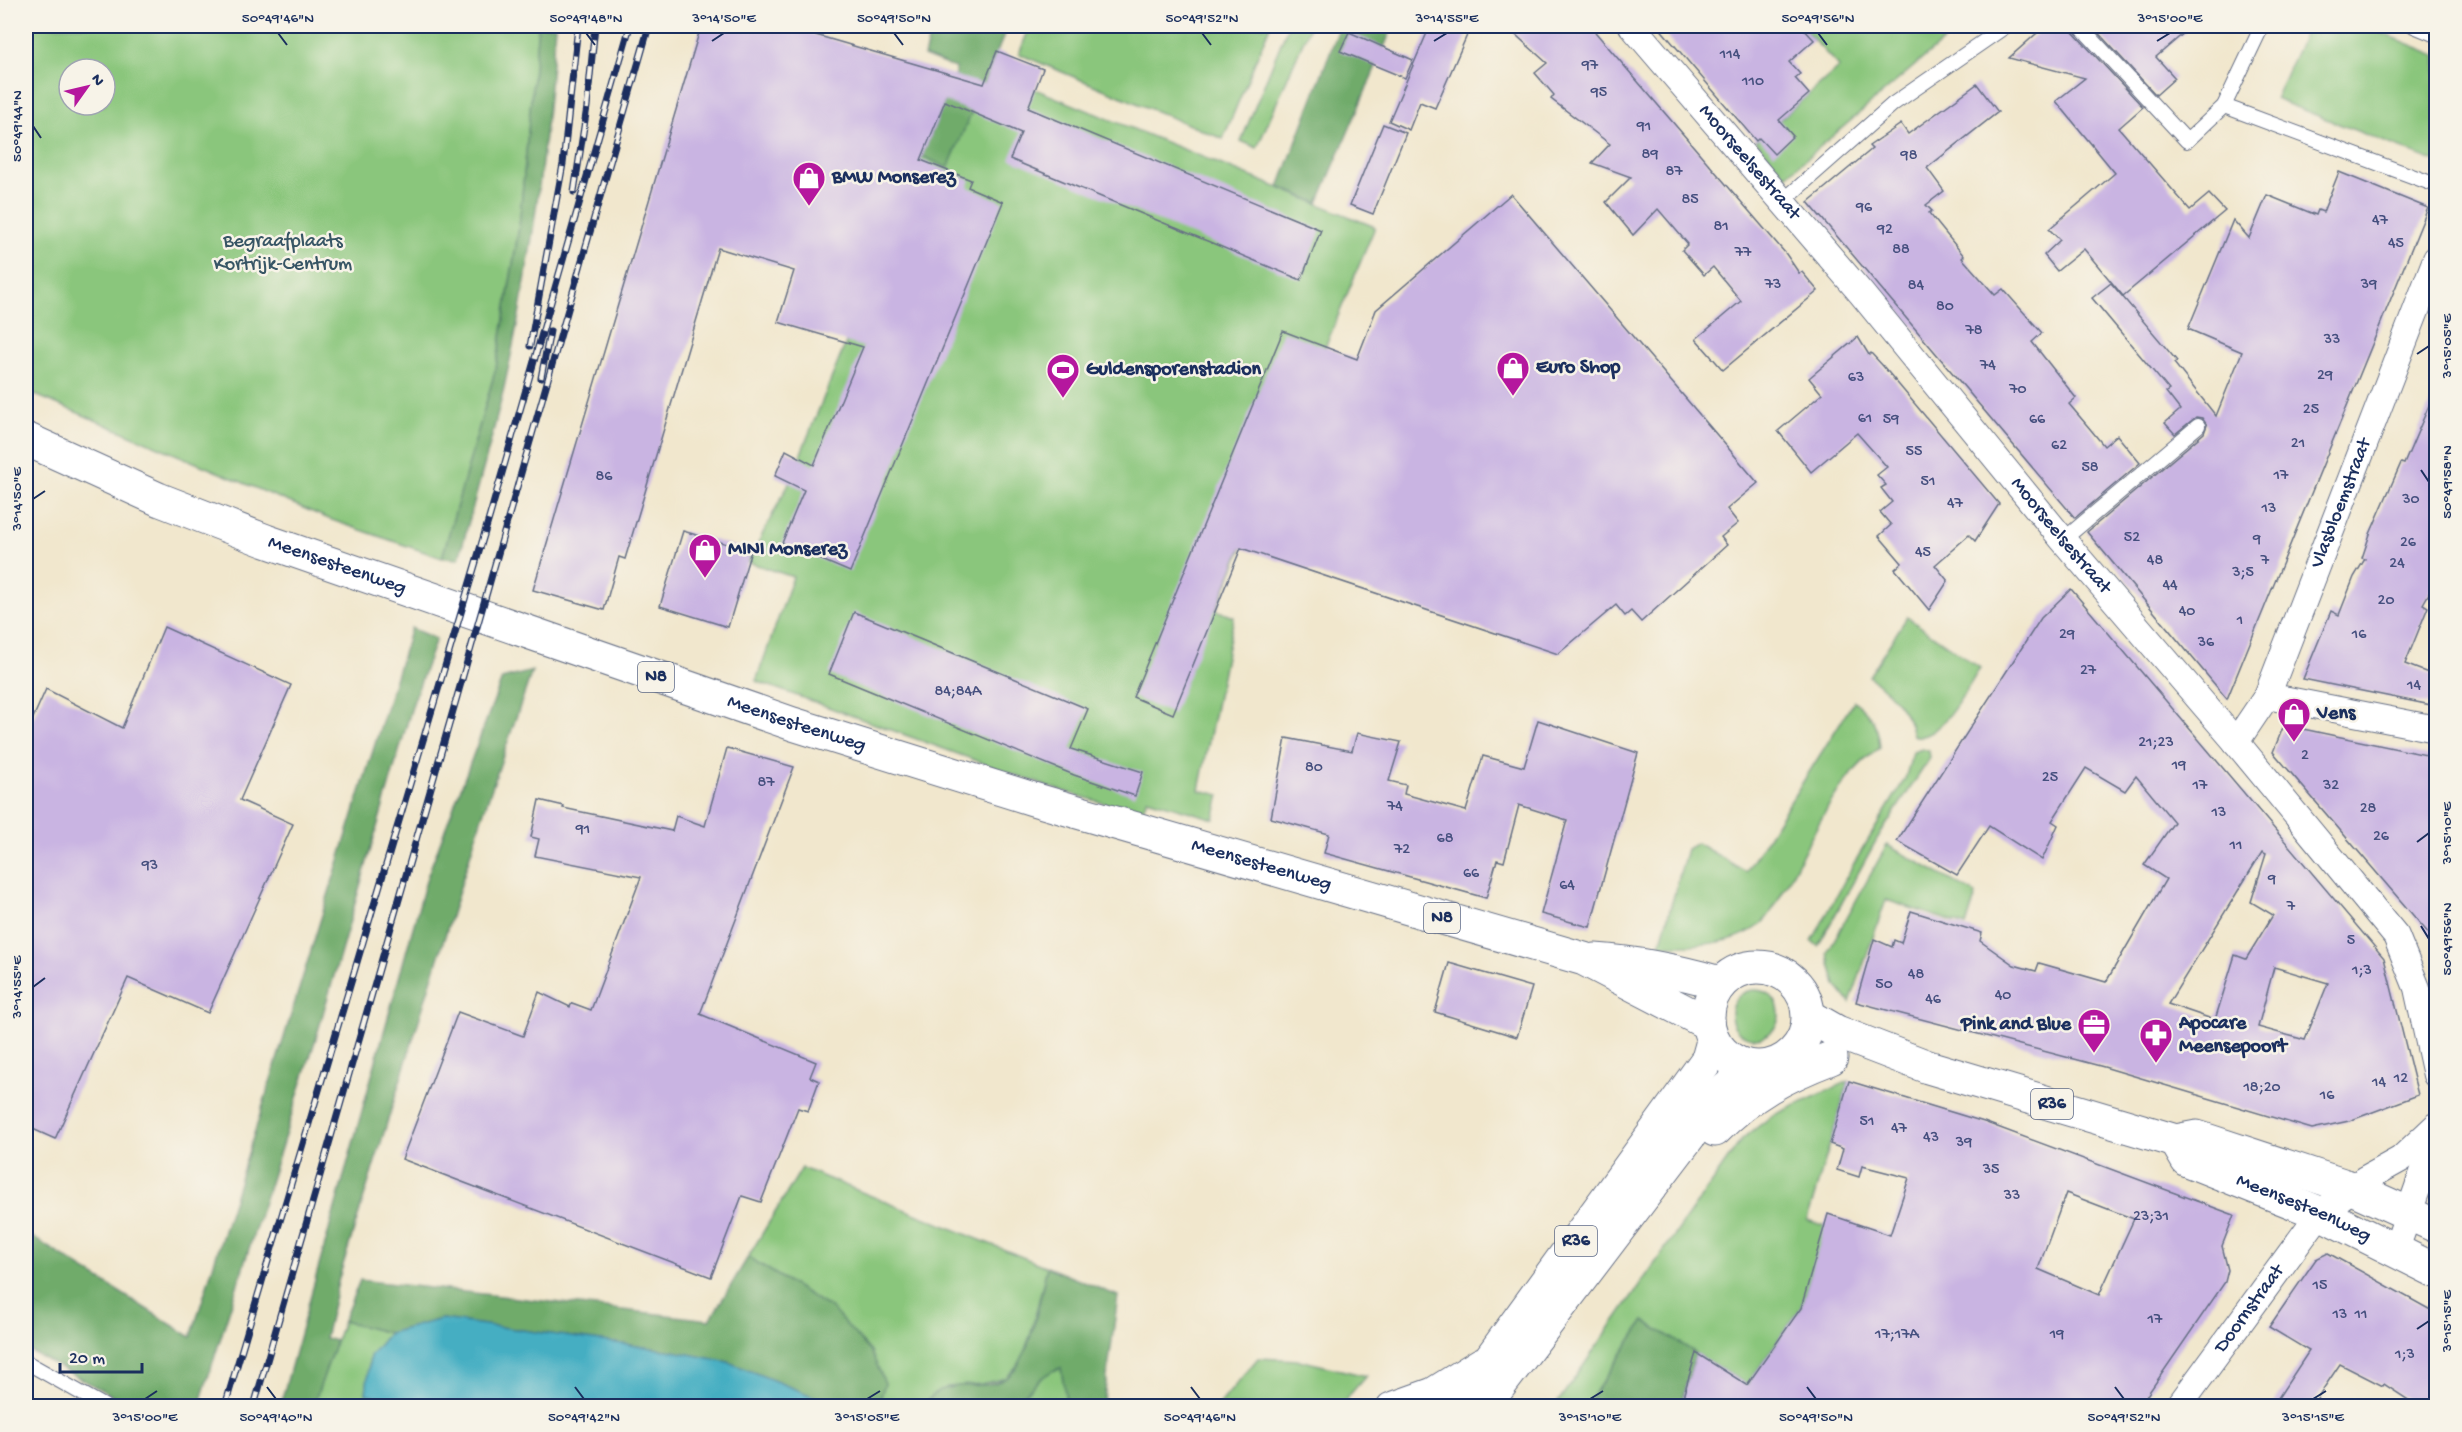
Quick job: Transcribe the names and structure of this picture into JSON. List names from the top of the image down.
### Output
{
  "streets": {
    "main road": ["Meensesteenweg", "N8", "R36"],
    "street": ["Moorseelsestraat", "Vlasbloemstraat", "Doornstraat"]
  },
  "crossings": [
    ["Moorseelsestraat", "Vlasbloemstraat"],
    ["Meensesteenweg", "R36"],
    ["Meensesteenweg", "Doornstraat"]
  ],
  "parks": ["Begraafplaats Kortrijk-Centrum"],
  "places": {
    "shop": [
      "BMW Monserez",
      "Euro Shop",
      "MINI Monserez",
      "Vens"
    ],
    "sports": ["Guldensporenstadion"],
    "office": ["Pink and Blue"],
    "pharmacy": ["Apocare Meensepoort"]
  },
  "house_numbers": [
    "114",
    "97",
    "110",
    "95",
    "91",
    "89",
    "98",
    "87",
    "85",
    "96",
    "47",
    "81",
    "92",
    "45",
    "88",
    "77",
    "73",
    "39",
    "84",
    "80",
    "78",
    "33",
    "74",
    "29",
    "63",
    "70",
    "25",
    "61",
    "59",
    "66",
    "21",
    "62",
    "55",
    "58",
    "17",
    "86",
    "51",
    "30",
    "47",
    "13",
    "52",
    "9",
    "26",
    "45",
    "48",
    "7",
    "24",
    "3;5",
    "44",
    "20",
    "40",
    "1",
    "29",
    "16",
    "36",
    "27",
    "14",
    "84;84A",
    "21;23",
    "2",
    "19",
    "80",
    "25",
    "87",
    "17",
    "32",
    "74",
    "28",
    "13",
    "91",
    "26",
    "68",
    "11",
    "72",
    "93",
    "66",
    "9",
    "64",
    "7",
    "5",
    "1;3",
    "48",
    "50",
    "40",
    "46",
    "12",
    "14",
    "18;20",
    "16",
    "51",
    "47",
    "43",
    "39",
    "35",
    "33",
    "23;31",
    "15",
    "13",
    "11",
    "17",
    "17;17A",
    "19",
    "1;3"
  ],
  "scale_bar": "20 m",
  "north": "top right",
  "coordinates": [
    "50°49'46\"N",
    "50°49'48\"N",
    "3°14'50\"E",
    "50°49'50\"N",
    "50°49'52\"N",
    "3°14'55\"E",
    "50°49'56\"N",
    "3°15'00\"E",
    "50°49'44\"N",
    "3°15'05\"E",
    "50°49'58\"N",
    "3°15'10\"E",
    "3°15'15\"E",
    "50°49'40\"N",
    "50°49'42\"N"
  ]
}
